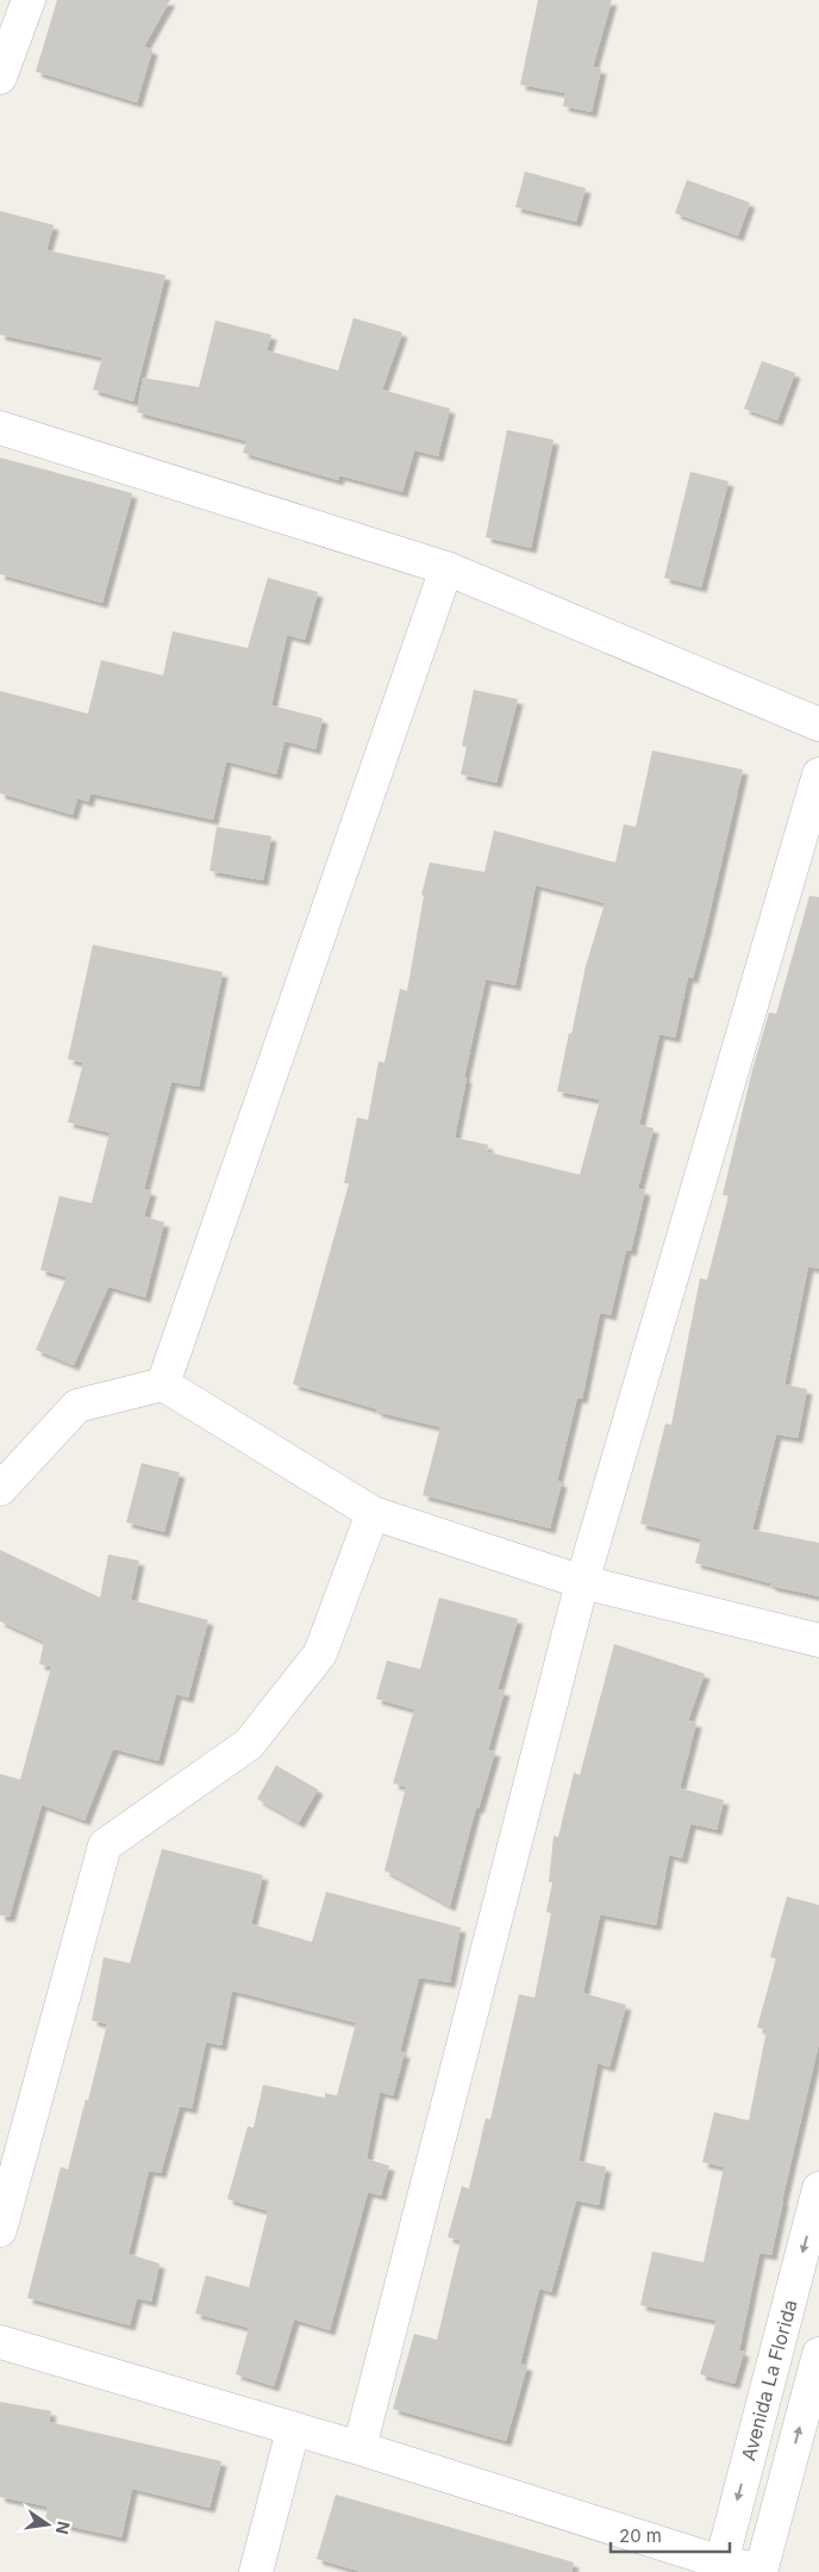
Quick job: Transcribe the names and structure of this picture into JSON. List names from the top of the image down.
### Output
{
  "streets": {
    "street": ["Avenida La Florida"]
  },
  "scale_bar": "20 m",
  "north": "right"
}
